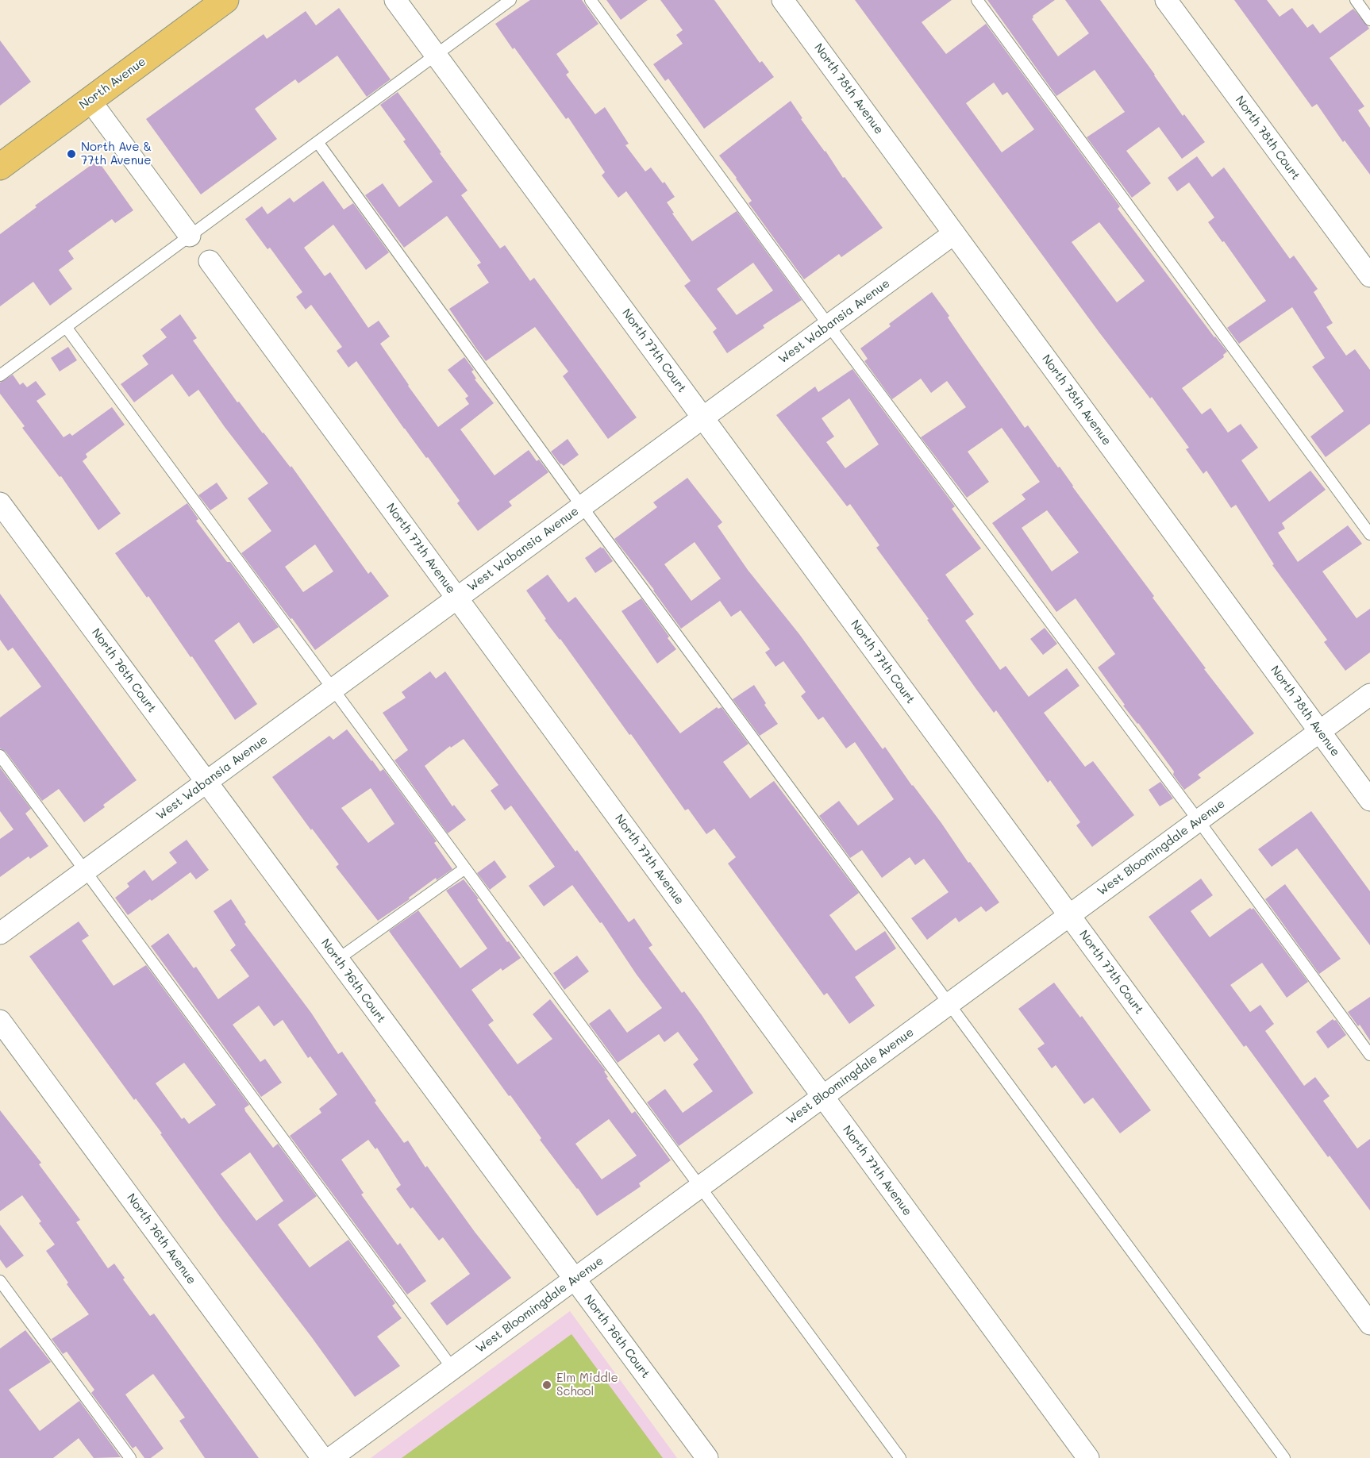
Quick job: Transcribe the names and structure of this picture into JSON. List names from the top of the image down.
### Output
{
  "streets": {
    "main road": ["North Avenue"],
    "street": [
      "North 78th Avenue",
      "North 78th Court",
      "West Wabansia Avenue",
      "North 77th Court",
      "North 77th Avenue",
      "North 76th Court",
      "West Bloomingdale Avenue",
      "North 76th Avenue"
    ]
  },
  "crossings": [
    ["North 78th Avenue", "West Wabansia Avenue"],
    ["North 78th Avenue", "West Bloomingdale Avenue"],
    ["West Wabansia Avenue", "North 77th Court"],
    ["West Wabansia Avenue", "North 77th Avenue"],
    ["West Wabansia Avenue", "North 76th Court"],
    ["North 77th Court", "West Bloomingdale Avenue"],
    ["North 77th Avenue", "West Bloomingdale Avenue"],
    ["North 76th Court", "West Bloomingdale Avenue"]
  ],
  "places": ["North Ave & 77th Avenue", "Elm Middle School"]
}
